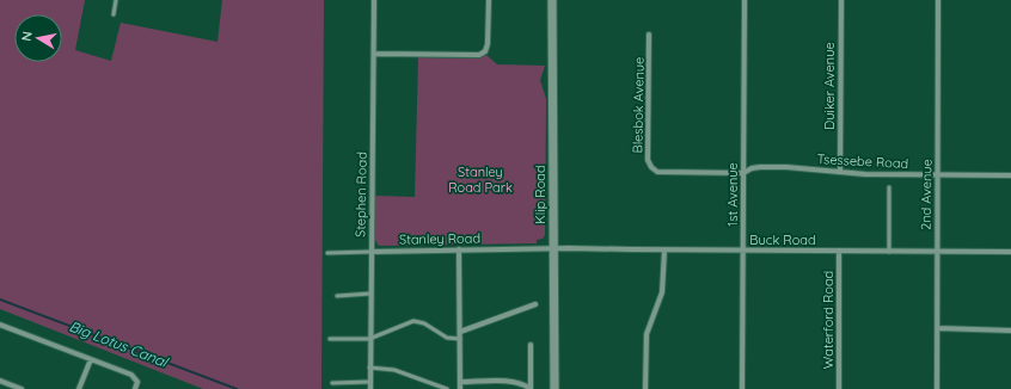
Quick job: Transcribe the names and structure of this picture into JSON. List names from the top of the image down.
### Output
{
  "streets": {
    "street": [
      "Duiker Avenue",
      "Blesbok Avenue",
      "Tsessebe Road",
      "Stephen Road",
      "Klip Road",
      "1st Avenue",
      "2nd Avenue",
      "Stanley Road",
      "Buck Road",
      "Waterford Road"
    ]
  },
  "crossings": [
    ["Duiker Avenue", "Tsessebe Road"],
    ["Blesbok Avenue", "Tsessebe Road"],
    ["Blesbok Avenue", "1st Avenue"],
    ["Tsessebe Road", "1st Avenue"],
    ["Tsessebe Road", "2nd Avenue"],
    ["Stephen Road", "Stanley Road"],
    ["Klip Road", "Stanley Road"],
    ["Klip Road", "Buck Road"],
    ["1st Avenue", "Buck Road"],
    ["2nd Avenue", "Buck Road"],
    ["Stanley Road", "Buck Road"],
    ["Buck Road", "Waterford Road"]
  ],
  "water": ["Big Lotus Canal"],
  "parks": ["Stanley Road Park"],
  "north": "left"
}
